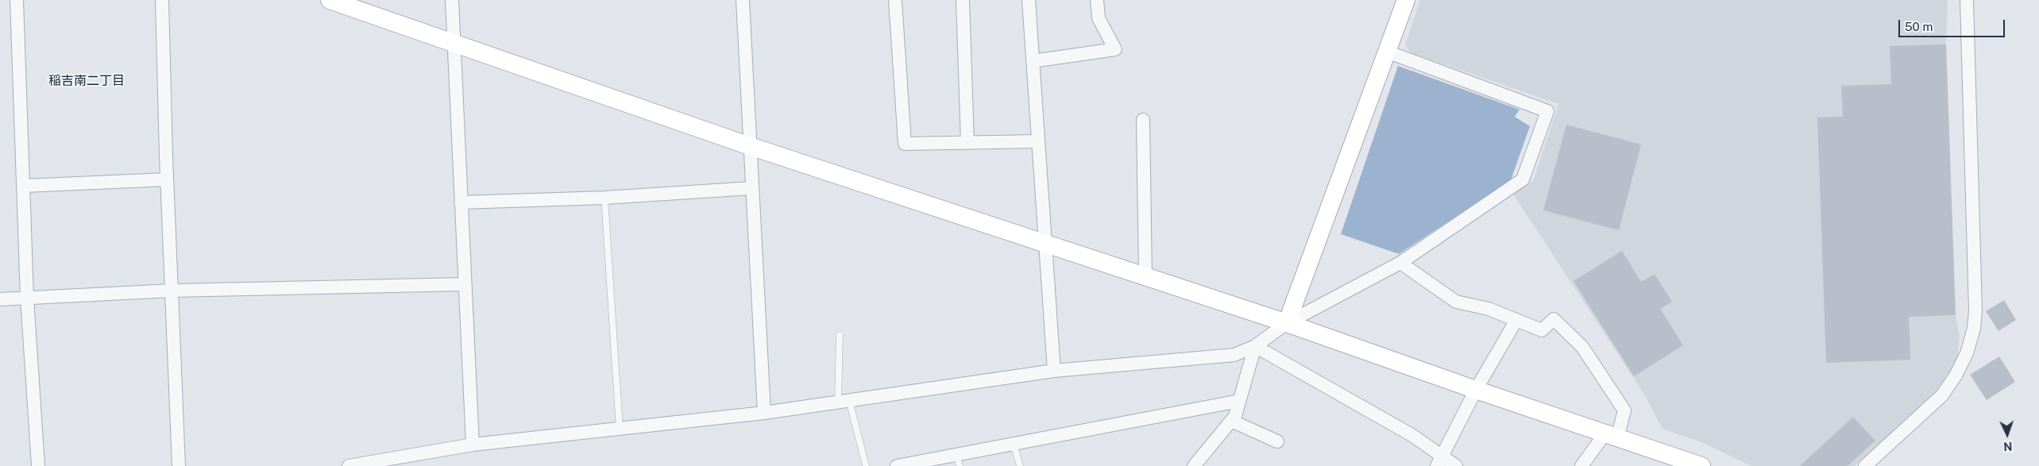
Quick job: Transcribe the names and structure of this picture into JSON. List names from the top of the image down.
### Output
{
  "districts": ["稲吉南二丁目"],
  "scale_bar": "50 m",
  "north": "bottom"
}
